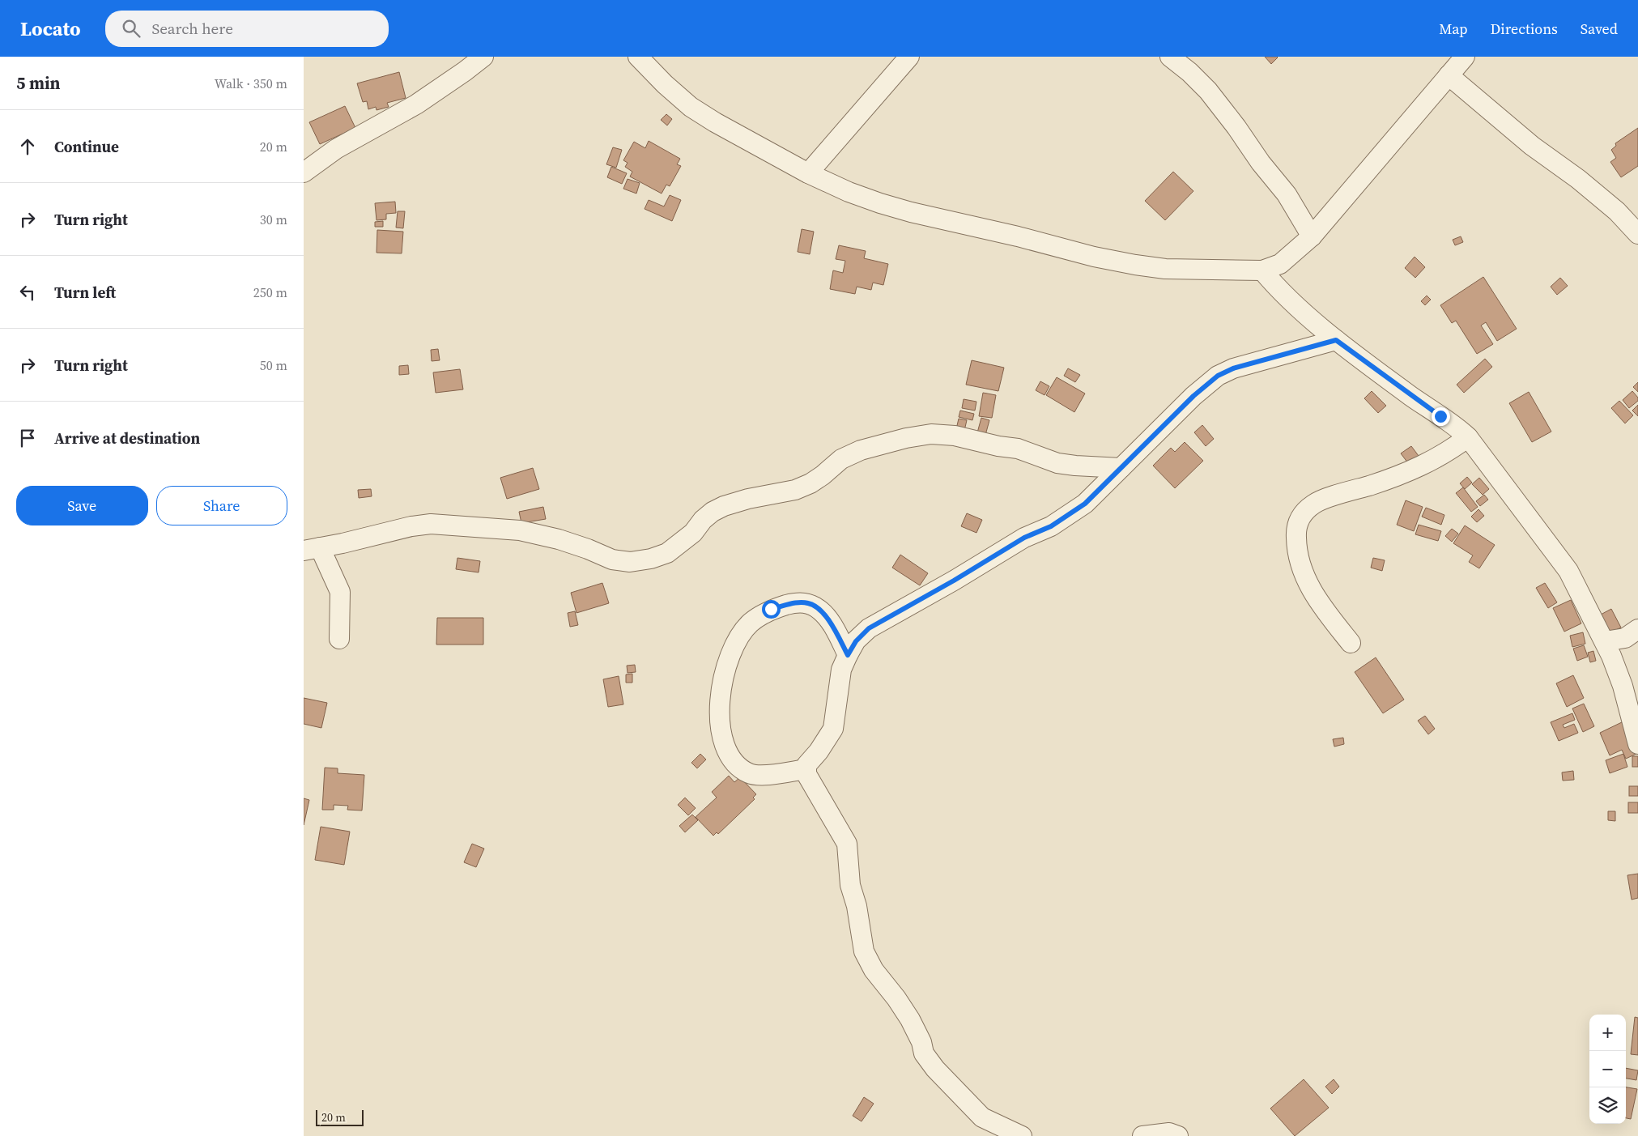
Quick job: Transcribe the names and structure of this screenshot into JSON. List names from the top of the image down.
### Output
{
  "scale_bar": "20 m",
  "page": {
    "header": "Locato",
    "search": "Search here",
    "nav": ["Map", "Directions", "Saved"],
    "heading": ["5 min", "Walk · 350 m"],
    "list": [
      ["Continue", "20 m"],
      ["Turn right", "30 m"],
      ["Turn left", "250 m"],
      ["Turn right", "50 m"],
      "Arrive at destination"
    ],
    "buttons": ["Save", "Share"],
    "map_buttons": ["+", "−"],
    "scale": "20 m"
  }
}
